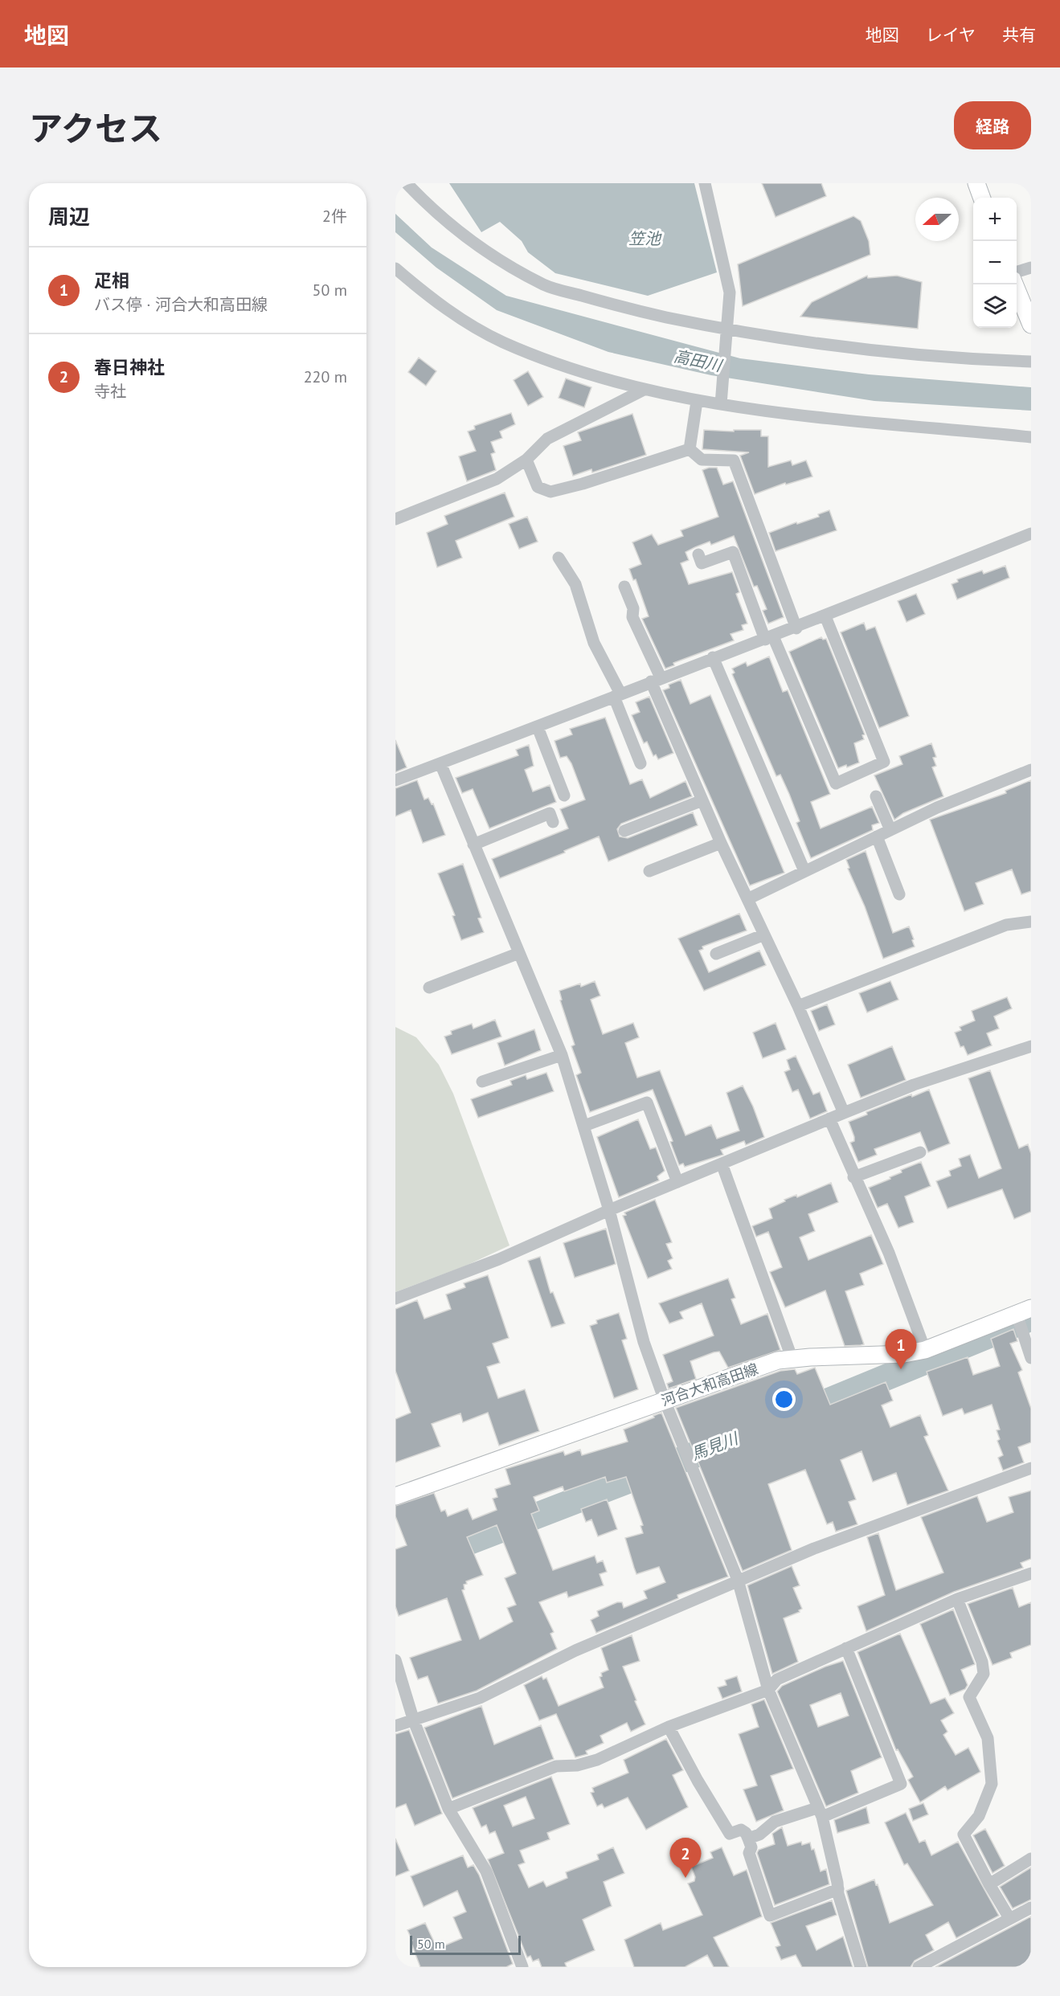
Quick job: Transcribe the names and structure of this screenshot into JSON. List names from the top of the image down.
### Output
{
  "streets": {
    "main road": ["河合大和高田線"]
  },
  "water": ["笠池", "高田川", "馬見川"],
  "scale_bar": "50 m",
  "north": "left",
  "page": {
    "header": "地図",
    "nav": ["地図", "レイヤ", "共有"],
    "title": "アクセス",
    "buttons": "経路",
    "heading": ["周辺", "2件"],
    "map_buttons": ["+", "−"],
    "list": [
      {
        "mark": "1",
        "name": "疋相",
        "note": "バス停 · 河合大和高田線",
        "value": "50 m"
      },
      {
        "mark": "2",
        "name": "春日神社",
        "note": "寺社",
        "value": "220 m"
      }
    ],
    "pins": ["1", "2"],
    "scale": "50 m"
  }
}
